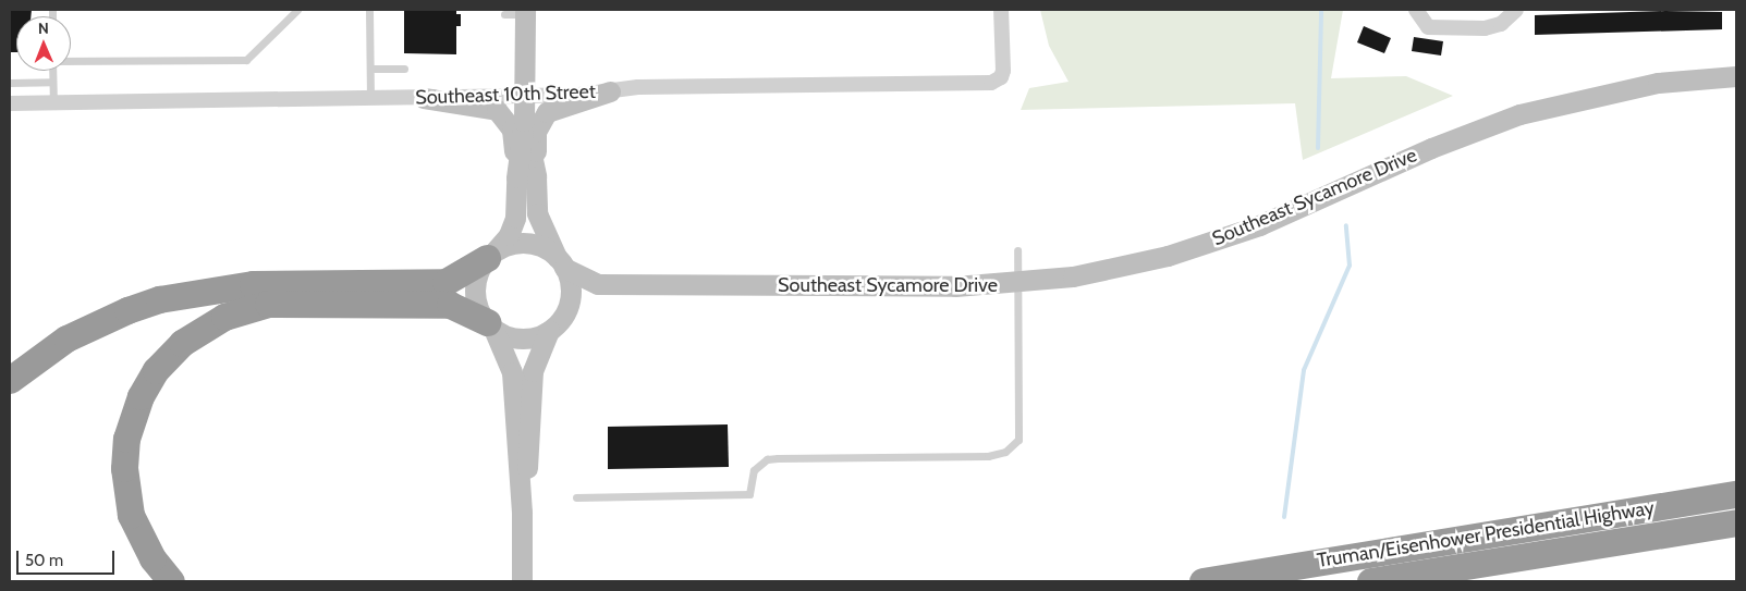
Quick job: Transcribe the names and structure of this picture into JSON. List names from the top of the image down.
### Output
{
  "streets": {
    "highway": ["Truman/Eisenhower Presidential Highway"],
    "street": ["Southeast 10th Street", "Southeast Sycamore Drive"]
  },
  "scale_bar": "50 m",
  "north": "top"
}
